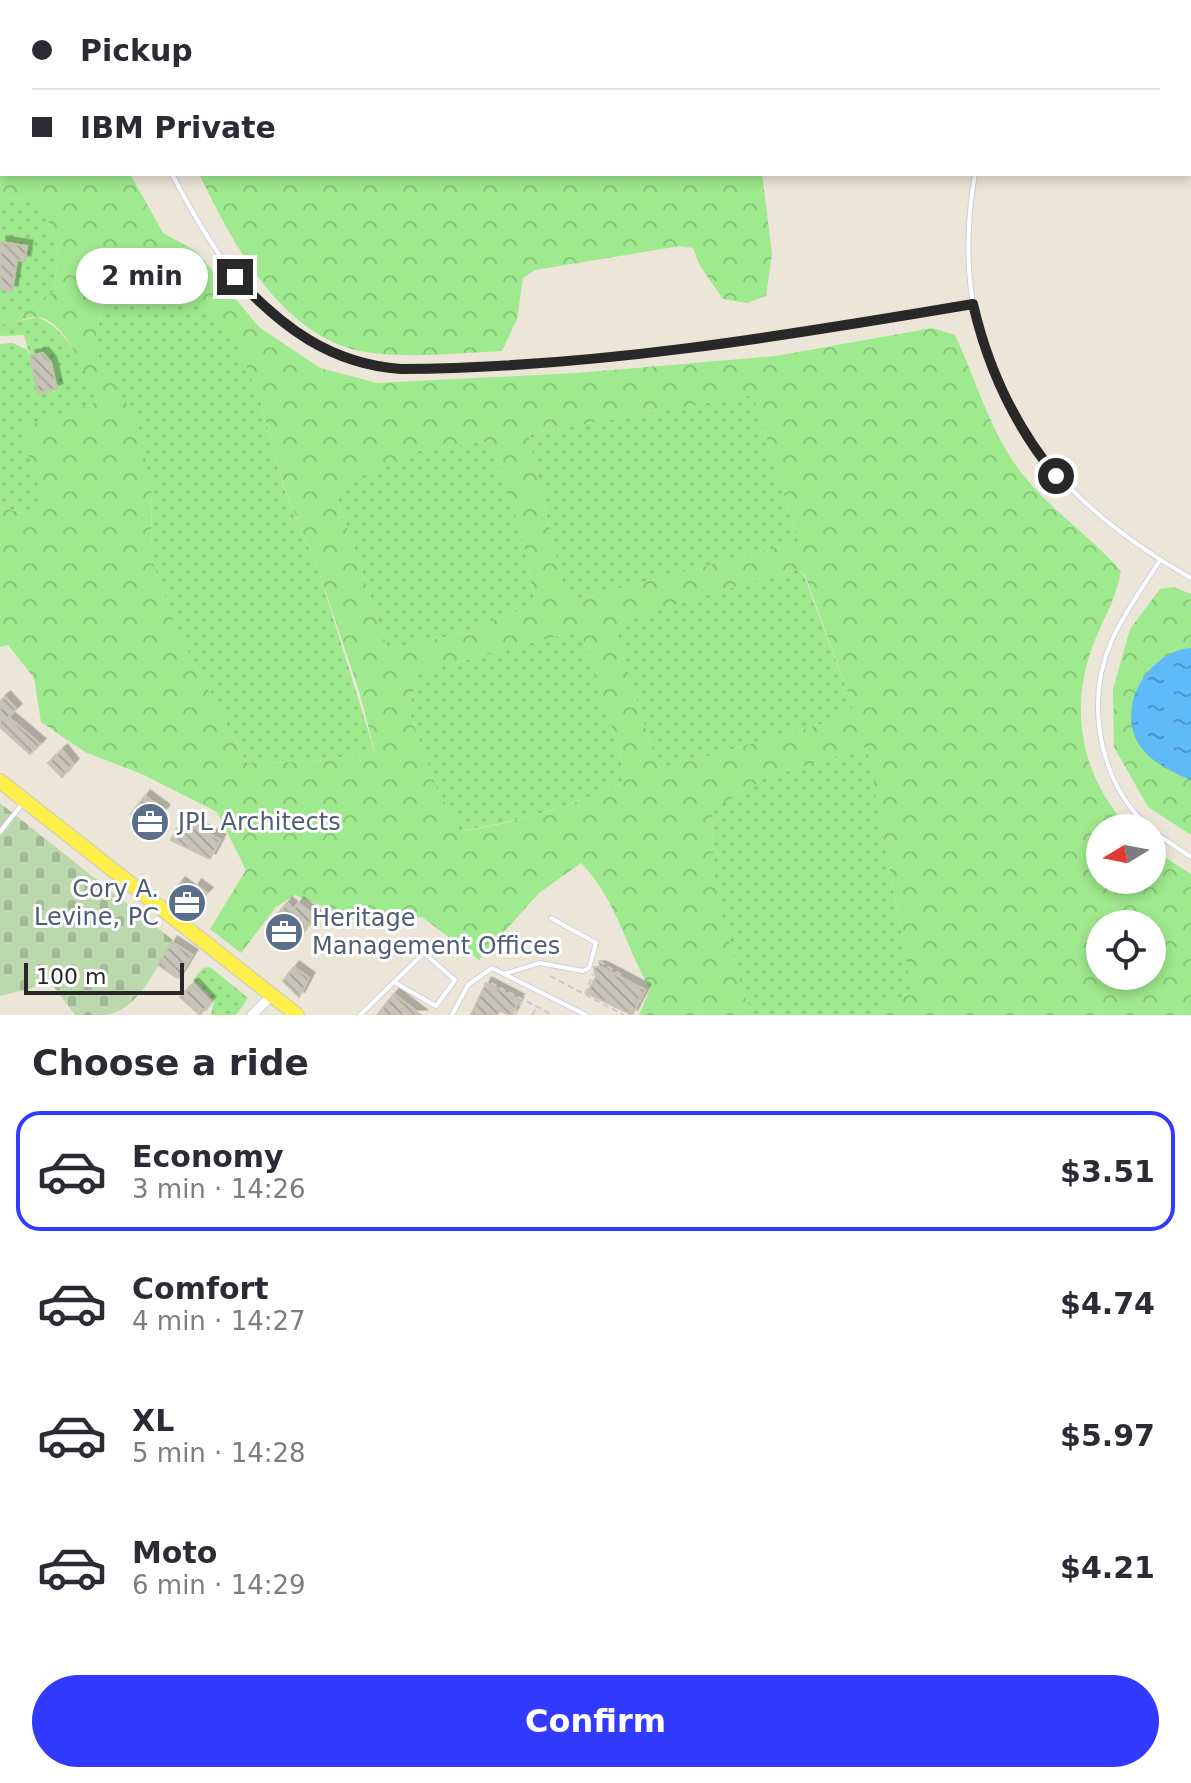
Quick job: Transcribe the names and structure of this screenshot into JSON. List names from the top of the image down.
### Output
{
  "places": {
    "office": ["JPL Architects", "Cory A. Levine, PC", "Heritage Management Offices"]
  },
  "scale_bar": "100 m",
  "north": "left",
  "page": {
    "banner": ["Pickup", "IBM Private"],
    "bubble": "2 min",
    "scale": "100 m",
    "heading": "Choose a ride",
    "list": [
      {
        "name": "Economy",
        "note": "3 min · 14:26",
        "value": "$3.51"
      },
      {
        "name": "Comfort",
        "note": "4 min · 14:27",
        "value": "$4.74"
      },
      {
        "name": "XL",
        "note": "5 min · 14:28",
        "value": "$5.97"
      },
      {
        "name": "Moto",
        "note": "6 min · 14:29",
        "value": "$4.21"
      }
    ],
    "buttons": "Confirm"
  }
}
